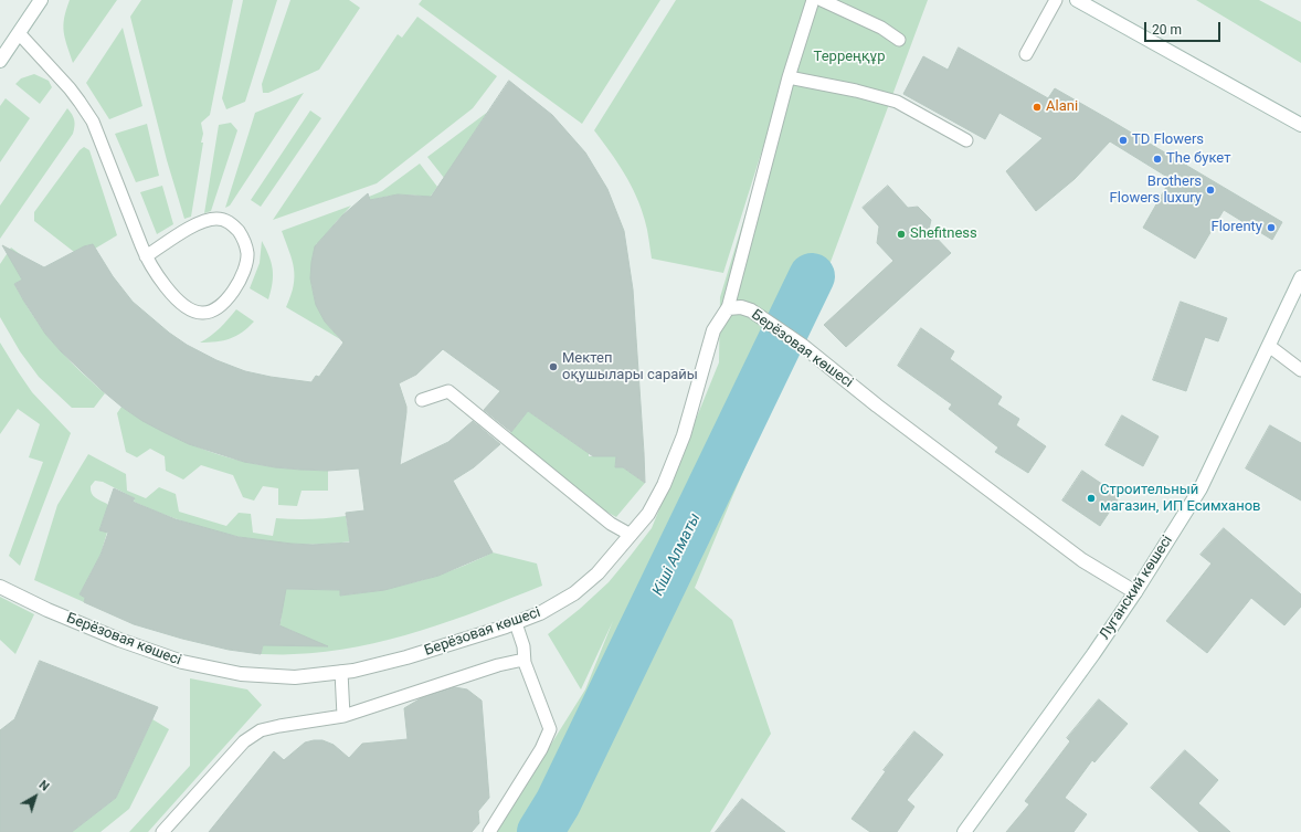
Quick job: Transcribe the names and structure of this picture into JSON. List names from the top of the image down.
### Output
{
  "streets": {
    "street": ["Берёзовая көшесі", "Луганский көшесі"]
  },
  "crossings": [
    ["Берёзовая көшесі", "Луганский көшесі"]
  ],
  "water": ["Кіші Алматы"],
  "parks": ["Терреңқұр"],
  "places": [
    "Alani",
    "TD Flowers",
    "The букет",
    "Brothers Flowers luxury",
    "Florenty",
    "Shefitness",
    "Мектеп оқушылары сарайы",
    "Строительный магазин, ИП Есимханов"
  ],
  "scale_bar": "20 m",
  "north": "top right"
}
